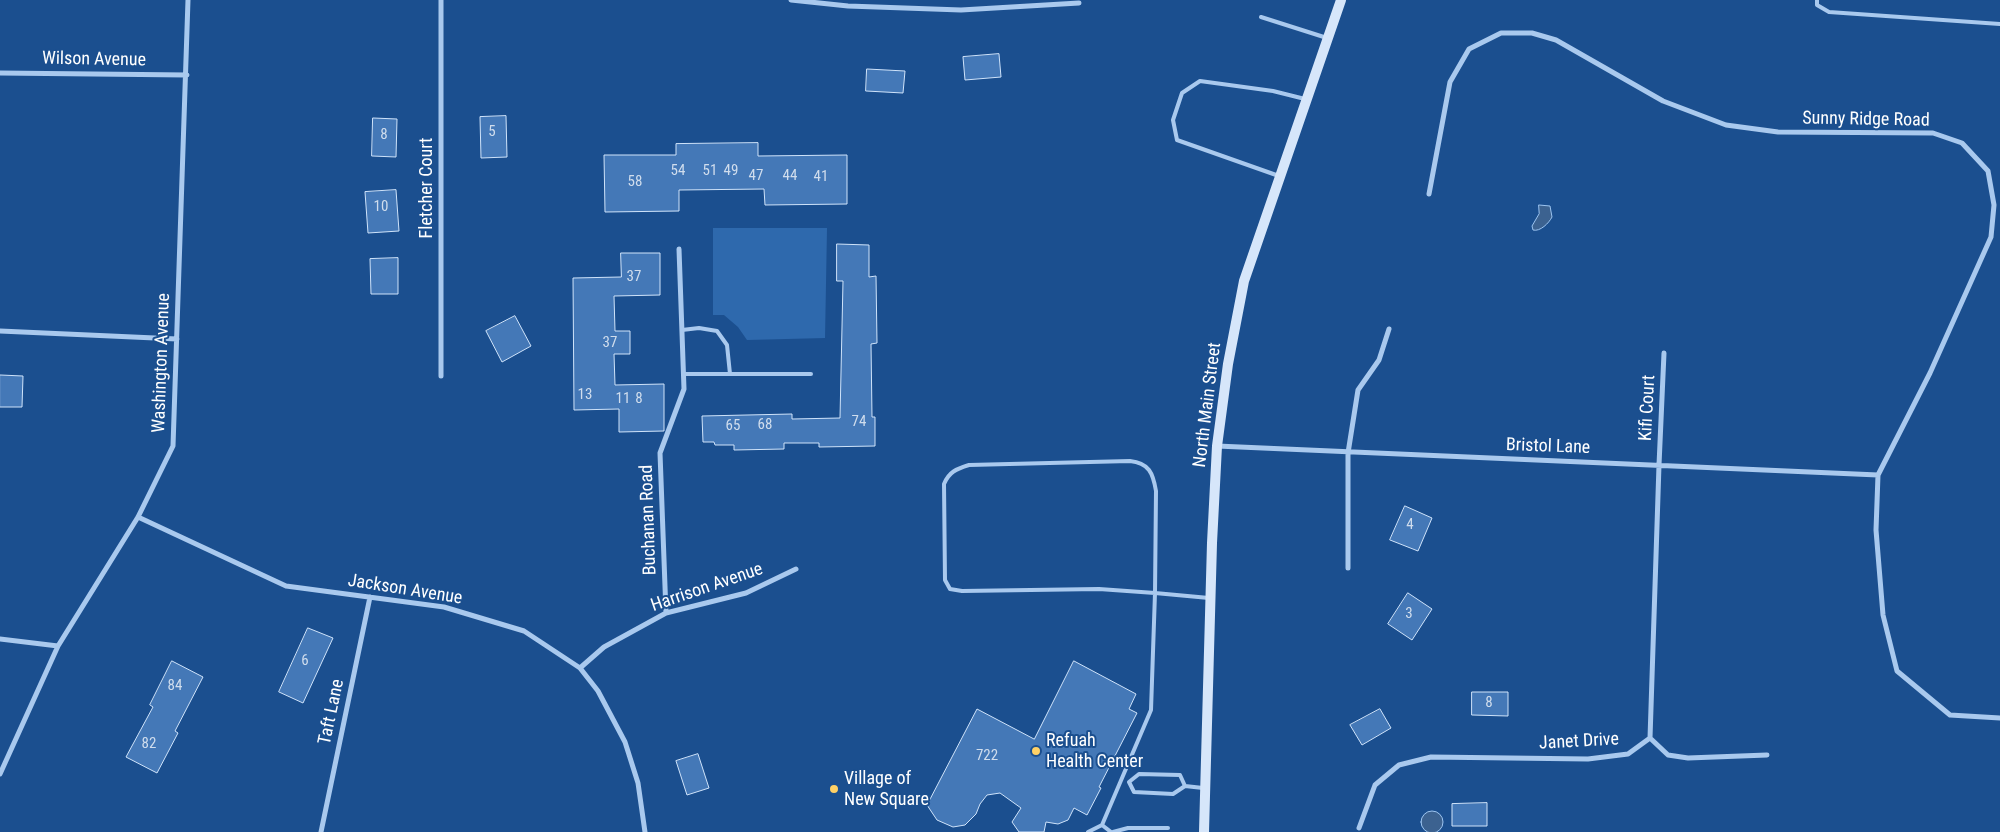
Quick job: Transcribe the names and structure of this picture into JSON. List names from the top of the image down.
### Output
{
  "streets": {
    "main road": ["North Main Street"],
    "street": [
      "Wilson Avenue",
      "Sunny Ridge Road",
      "Fletcher Court",
      "Washington Avenue",
      "Kifi Court",
      "Bristol Lane",
      "Buchanan Road",
      "Harrison Avenue",
      "Jackson Avenue",
      "Taft Lane",
      "Janet Drive"
    ]
  },
  "crossings": [
    ["Wilson Avenue", "Washington Avenue"],
    ["Sunny Ridge Road", "Bristol Lane"],
    ["Washington Avenue", "Jackson Avenue"],
    ["North Main Street", "Bristol Lane"],
    ["Kifi Court", "Bristol Lane"],
    ["Buchanan Road", "Harrison Avenue"],
    ["Harrison Avenue", "Jackson Avenue"],
    ["Jackson Avenue", "Taft Lane"]
  ],
  "places": ["Refuah Health Center", "Village of New Square"],
  "house_numbers": [
    "5",
    "8",
    "54",
    "51",
    "49",
    "47",
    "44",
    "41",
    "58",
    "10",
    "37",
    "37",
    "13",
    "11",
    "8",
    "74",
    "68",
    "65",
    "4",
    "3",
    "6",
    "84",
    "8",
    "82",
    "722"
  ]
}
